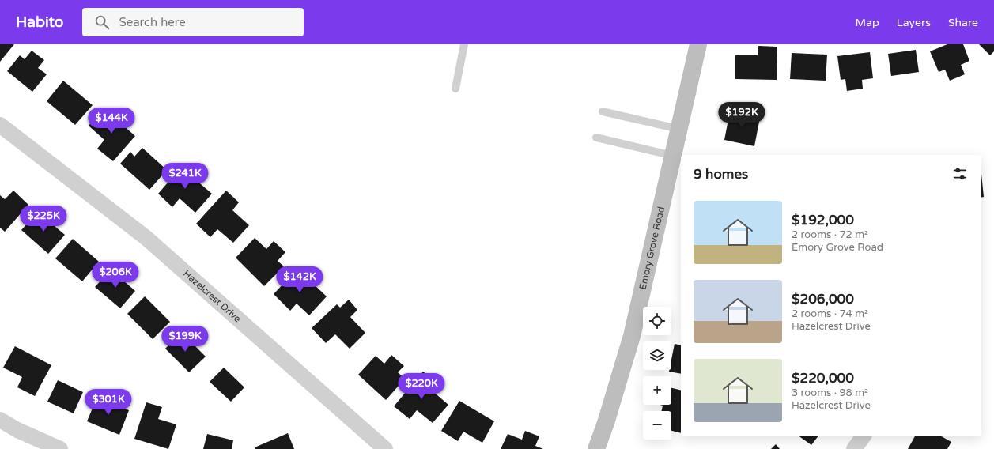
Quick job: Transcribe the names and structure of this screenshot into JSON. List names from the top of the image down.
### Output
{
  "streets": {
    "street": ["Emory Grove Road", "Hazelcrest Drive"]
  },
  "page": {
    "header": "Habito",
    "search": "Search here",
    "nav": ["Map", "Layers", "Share"],
    "price": [
      "$192K",
      "$144K",
      "$241K",
      "$225K",
      "$206K",
      "$142K",
      "$199K",
      "$220K",
      "$301K"
    ],
    "heading": "9 homes",
    "list": [
      {
        "name": "$192,000",
        "note": "2 rooms · 72 m² · Emory Grove Road"
      },
      {
        "name": "$206,000",
        "note": "2 rooms · 74 m² · Hazelcrest Drive"
      },
      {
        "name": "$220,000",
        "note": "3 rooms · 98 m² · Hazelcrest Drive"
      }
    ],
    "map_buttons": ["+", "−"]
  }
}
